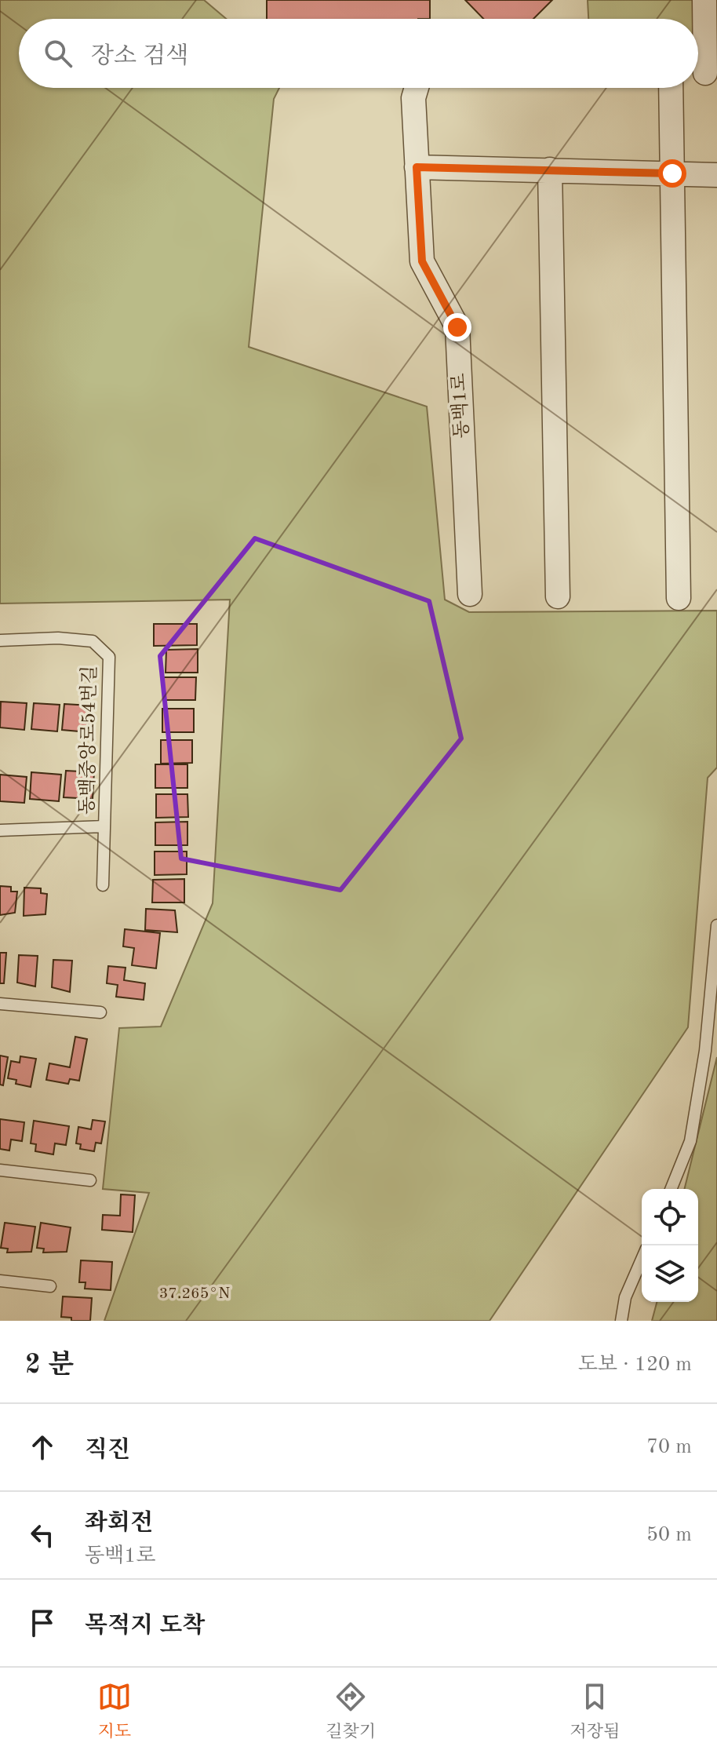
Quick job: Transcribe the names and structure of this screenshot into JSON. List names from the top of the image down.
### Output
{
  "streets": {
    "street": ["동백1로"],
    "lane": ["동백중앙로54번길"]
  },
  "page": {
    "search": "장소 검색",
    "heading": ["2 분", "도보 · 120 m"],
    "list": [
      ["직진", "70 m"],
      ["좌회전", "동백1로", "50 m"],
      "목적지 도착"
    ],
    "nav": ["지도", "길찾기", "저장됨"]
  },
  "coordinates": ["37.265°N"]
}
